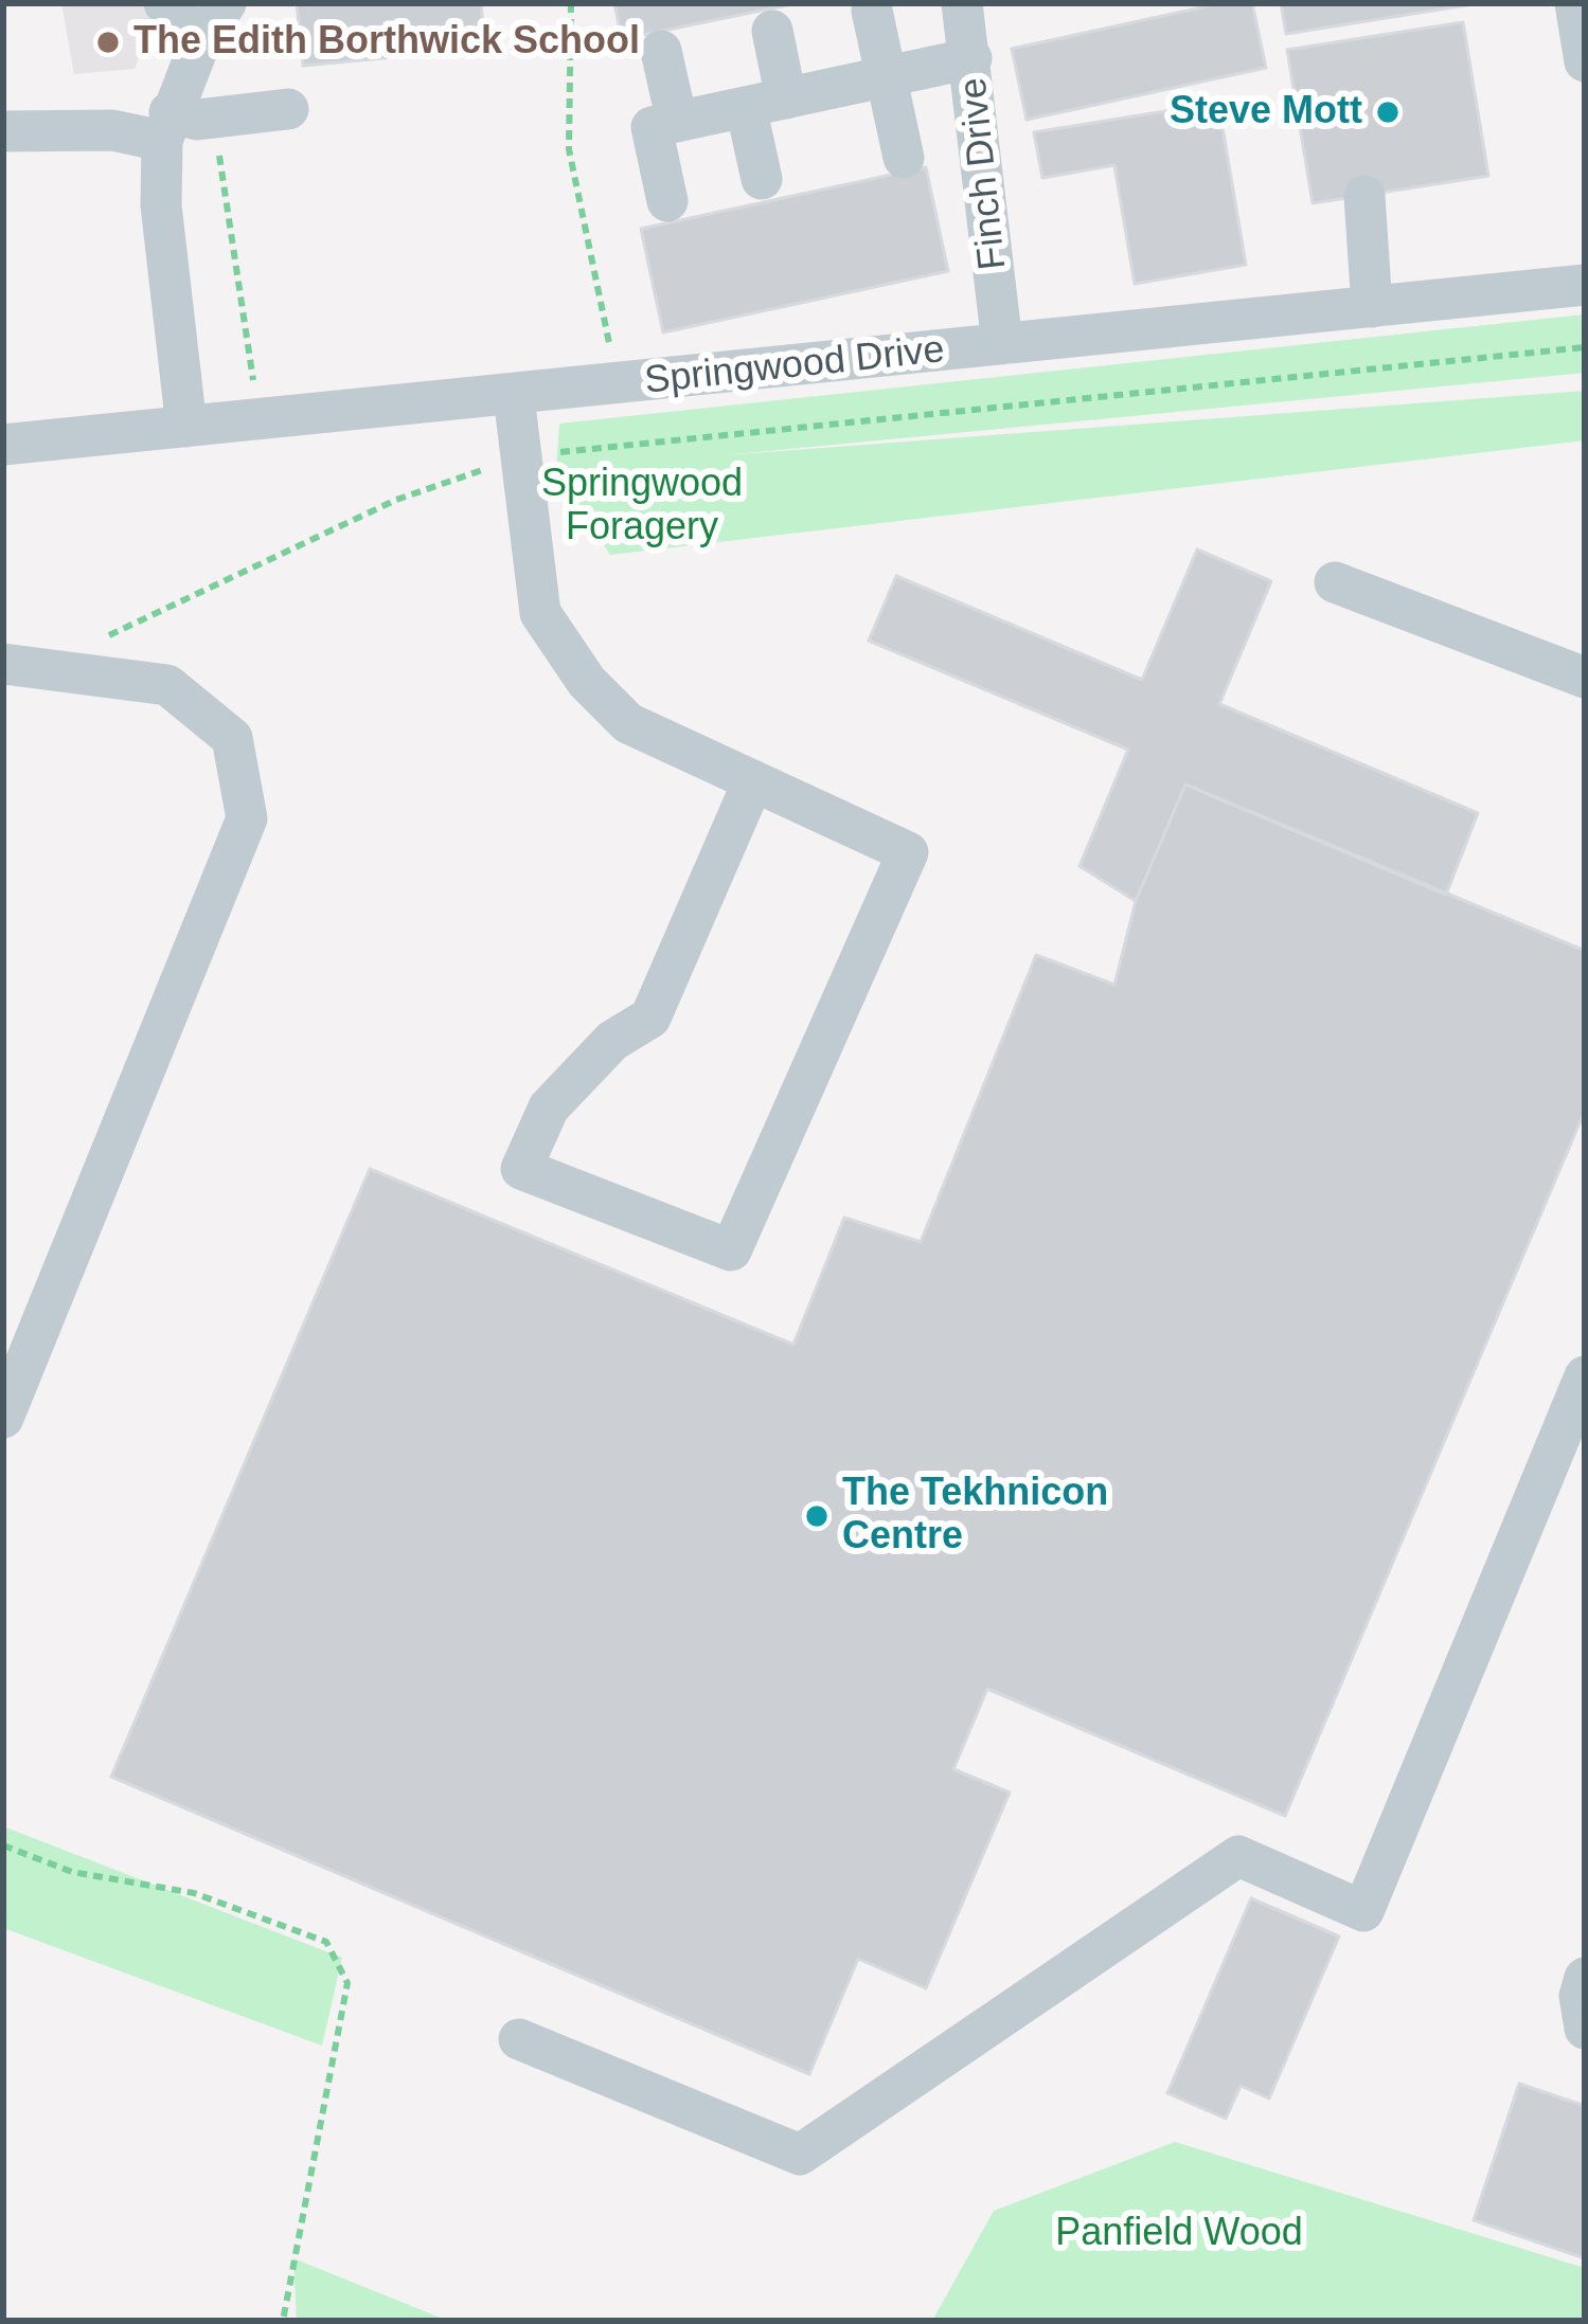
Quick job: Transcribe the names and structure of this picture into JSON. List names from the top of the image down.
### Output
{
  "streets": {
    "street": ["Finch Drive", "Springwood Drive"]
  },
  "crossings": [
    ["Finch Drive", "Springwood Drive"]
  ],
  "parks": ["Springwood Foragery", "Panfield Wood"],
  "places": ["The Edith Borthwick School", "Steve Mott", "The Tekhnicon Centre"]
}
